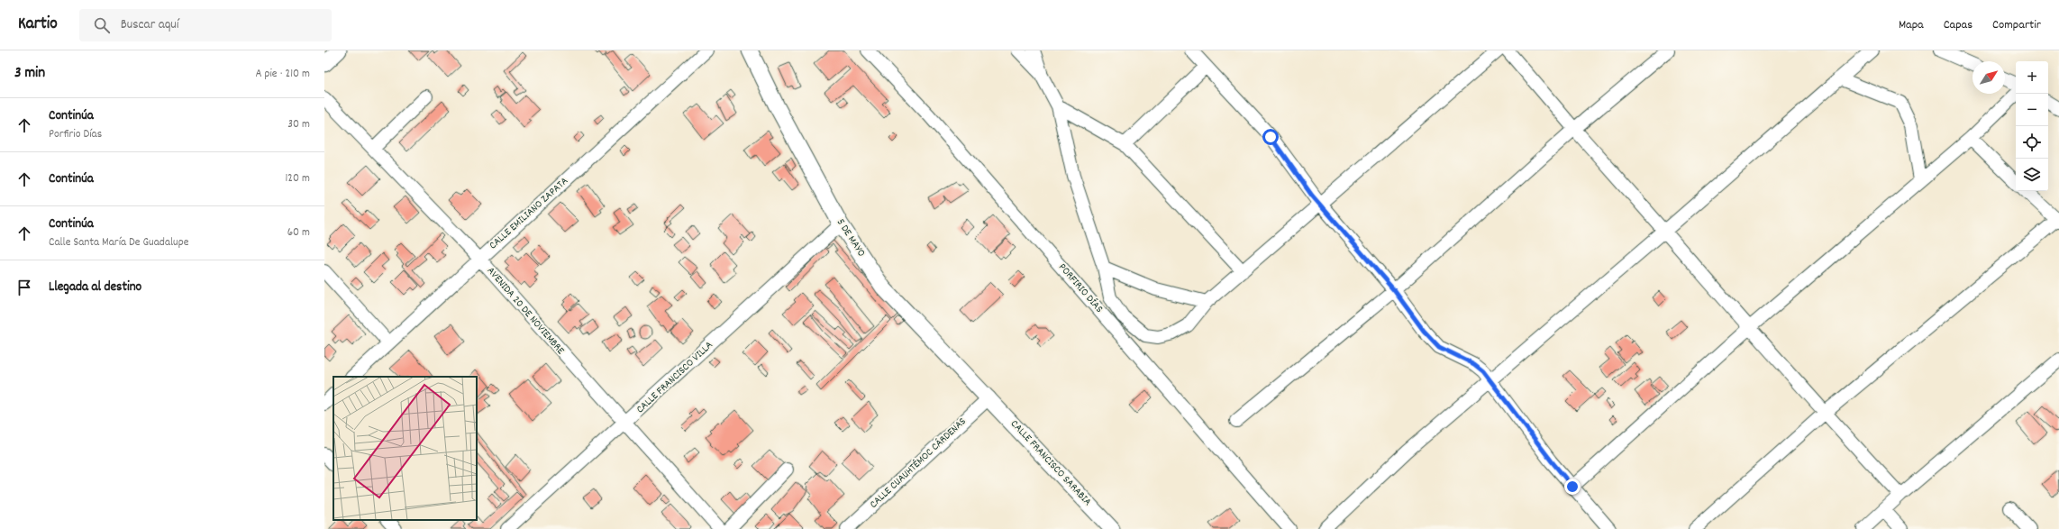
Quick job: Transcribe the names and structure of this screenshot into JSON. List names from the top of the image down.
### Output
{
  "streets": {
    "street": [
      "CALLE EMILIANO ZAPATA",
      "5 DE MAYO",
      "PORFIRIO DÍAS",
      "AVENIDA 20 DE NOVIEMBRE",
      "CALLE FRANCISCO VILLA",
      "CALLE CUAUHTÉMOC CÁRDENAS",
      "CALLE FRANCISCO SARABIA"
    ]
  },
  "crossings": [
    ["CALLE EMILIANO ZAPATA", "AVENIDA 20 DE NOVIEMBRE"],
    ["5 DE MAYO", "CALLE FRANCISCO VILLA"],
    ["5 DE MAYO", "CALLE CUAUHTÉMOC CÁRDENAS"],
    ["5 DE MAYO", "CALLE FRANCISCO SARABIA"],
    ["AVENIDA 20 DE NOVIEMBRE", "CALLE FRANCISCO VILLA"],
    ["CALLE CUAUHTÉMOC CÁRDENAS", "CALLE FRANCISCO SARABIA"]
  ],
  "north": "top right",
  "page": {
    "header": "Kartio",
    "search": "Buscar aquí",
    "nav": ["Mapa", "Capas", "Compartir"],
    "heading": ["3 min", "A pie · 210 m"],
    "map_buttons": ["+", "−"],
    "list": [
      ["Continúa", "Porfirio Días", "30 m"],
      ["Continúa", "120 m"],
      ["Continúa", "Calle Santa María De Guadalupe", "60 m"],
      "Llegada al destino"
    ]
  }
}
